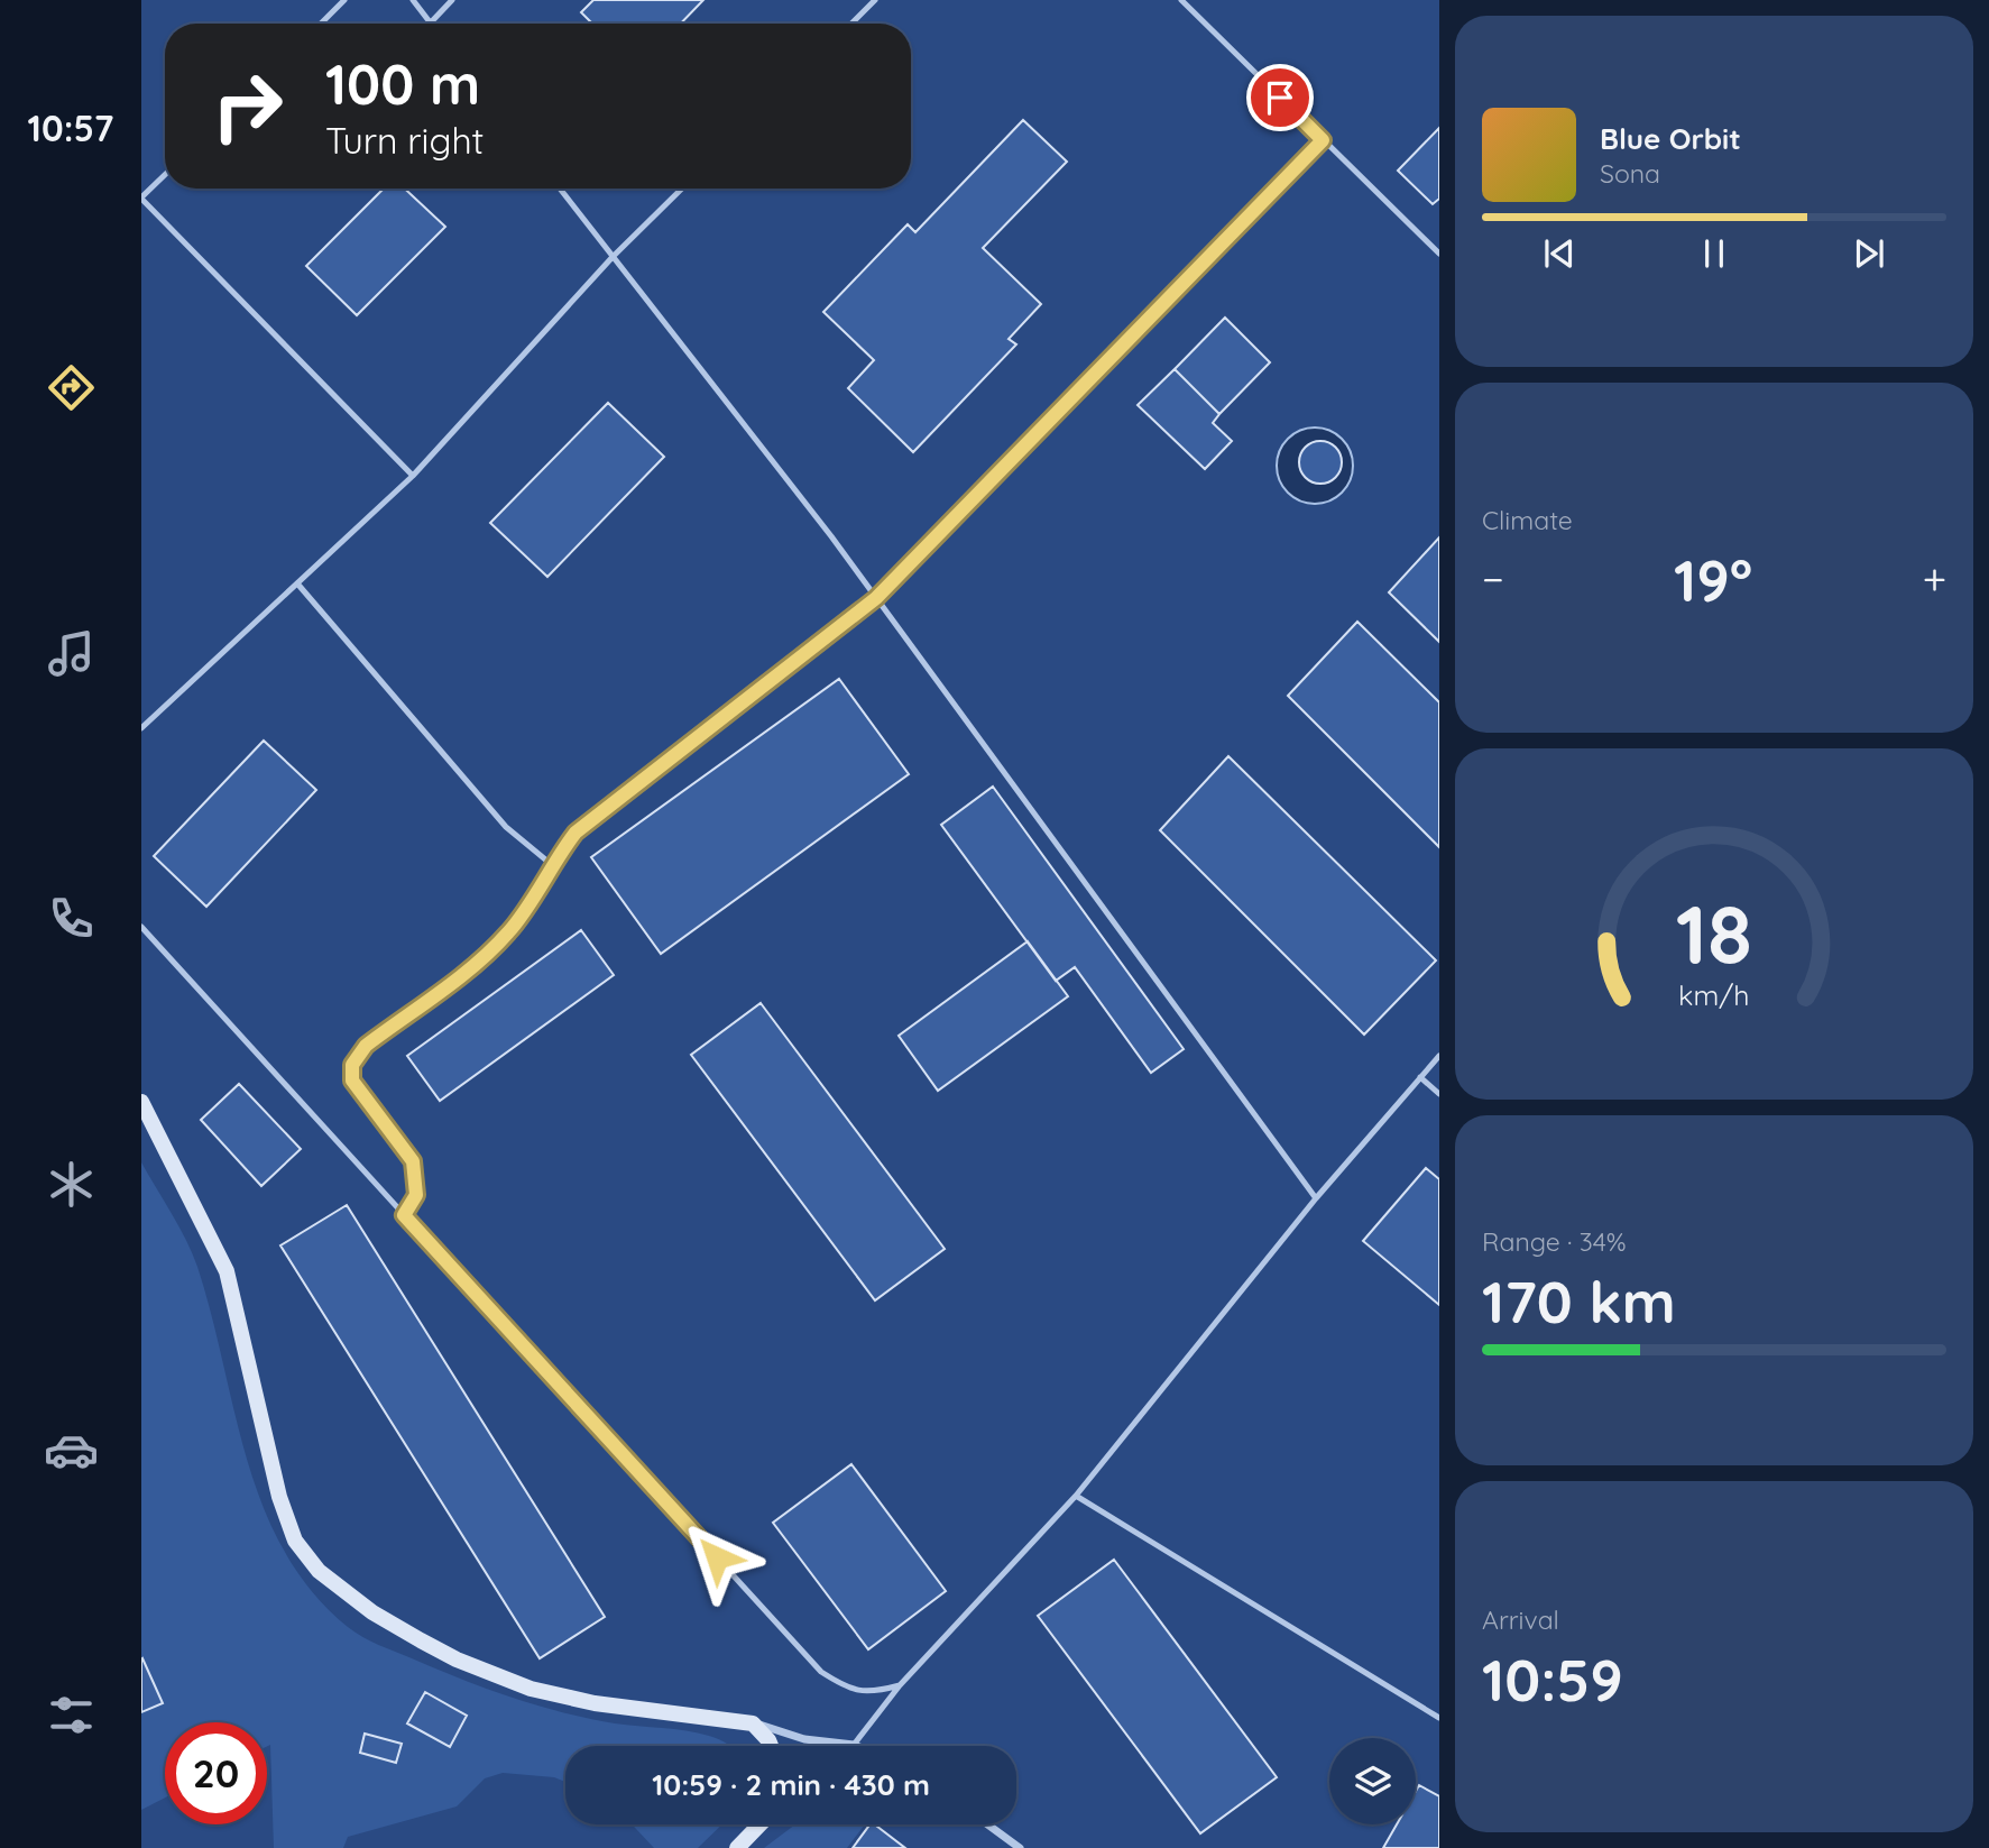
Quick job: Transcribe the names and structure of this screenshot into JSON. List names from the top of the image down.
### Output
{
  "page": {
    "tabs": "10:57",
    "turn": ["100 m", "Turn right"],
    "song": ["Blue Orbit", "Sona"],
    "tile": [
      "Climate",
      ["Range · 34%", "170 km"],
      ["Arrival", "10:59"]
    ],
    "heat": ["−", "19°", "+"],
    "limit": "20",
    "trip": "10:59 · 2 min · 430 m",
    "gauge": ["18", "km/h"]
  }
}
